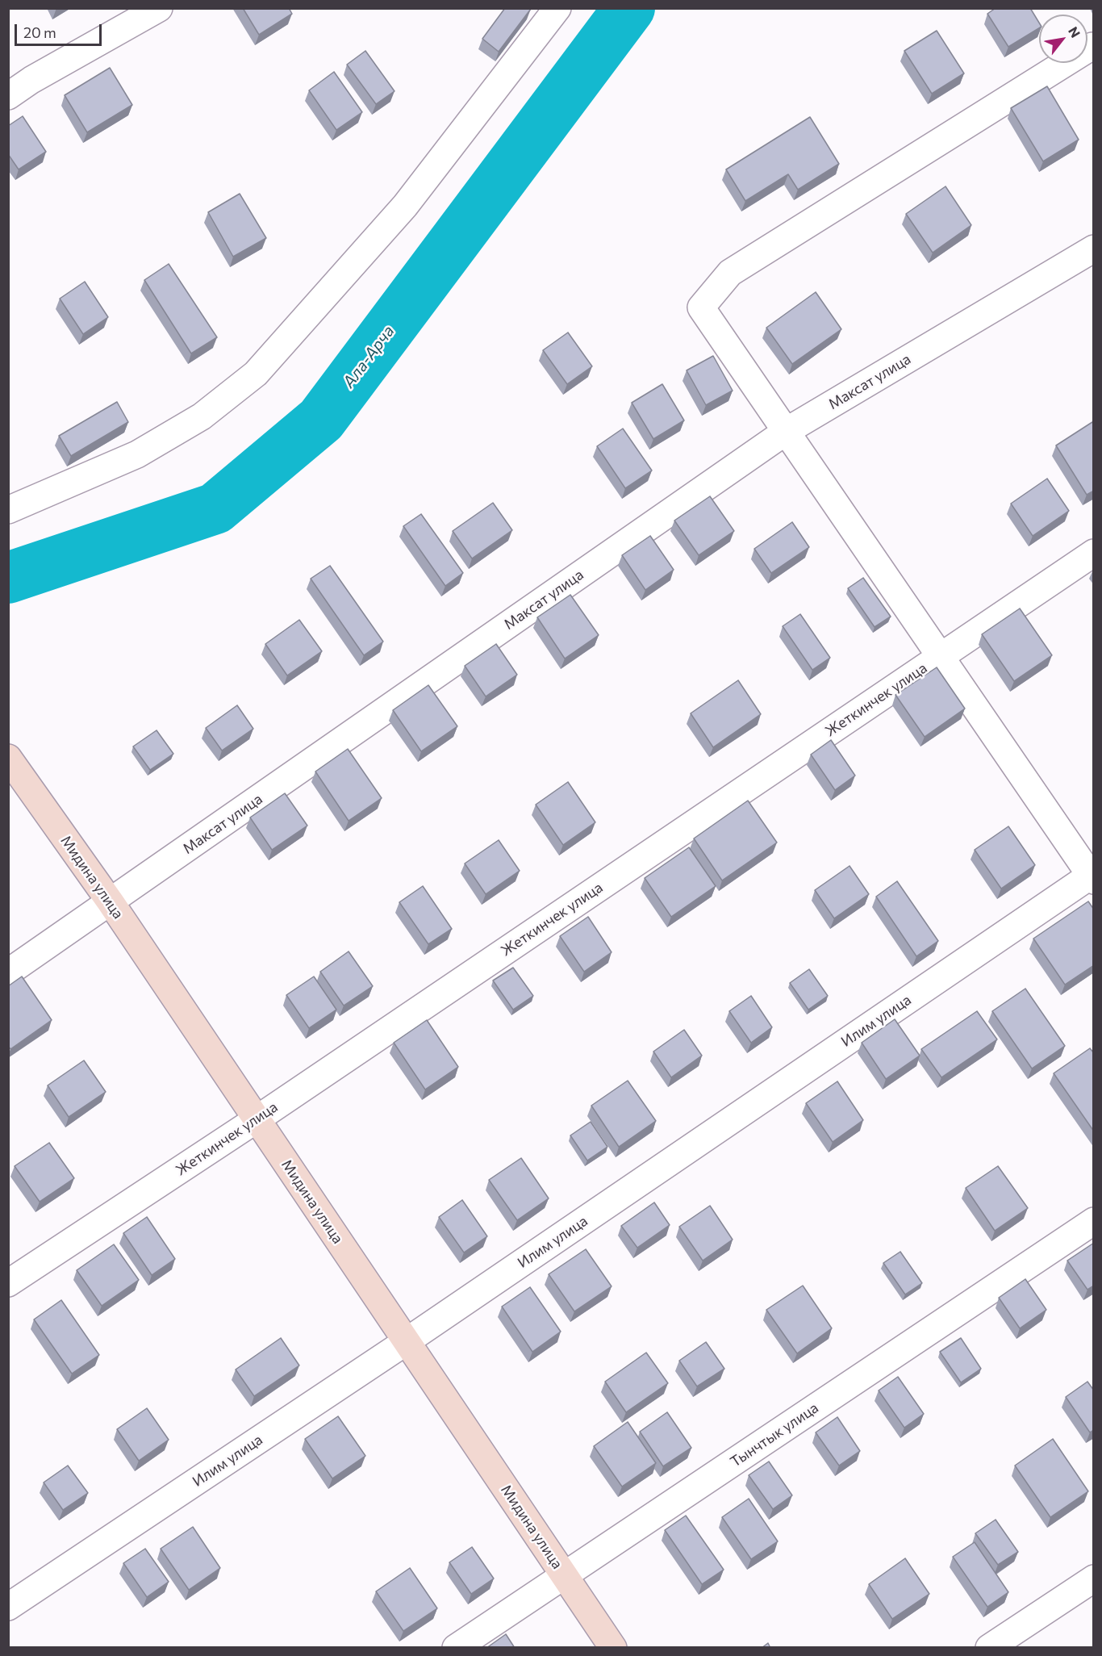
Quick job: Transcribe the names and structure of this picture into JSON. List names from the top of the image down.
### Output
{
  "streets": {
    "street": [
      "Максат улица",
      "Жеткинчек улица",
      "Мидина улица",
      "Илим улица",
      "Тынчтык улица"
    ]
  },
  "crossings": [
    ["Максат улица", "Мидина улица"],
    ["Жеткинчек улица", "Мидина улица"],
    ["Мидина улица", "Илим улица"],
    ["Мидина улица", "Тынчтык улица"]
  ],
  "water": ["Ала-Арча"],
  "scale_bar": "20 m",
  "north": "top right"
}
